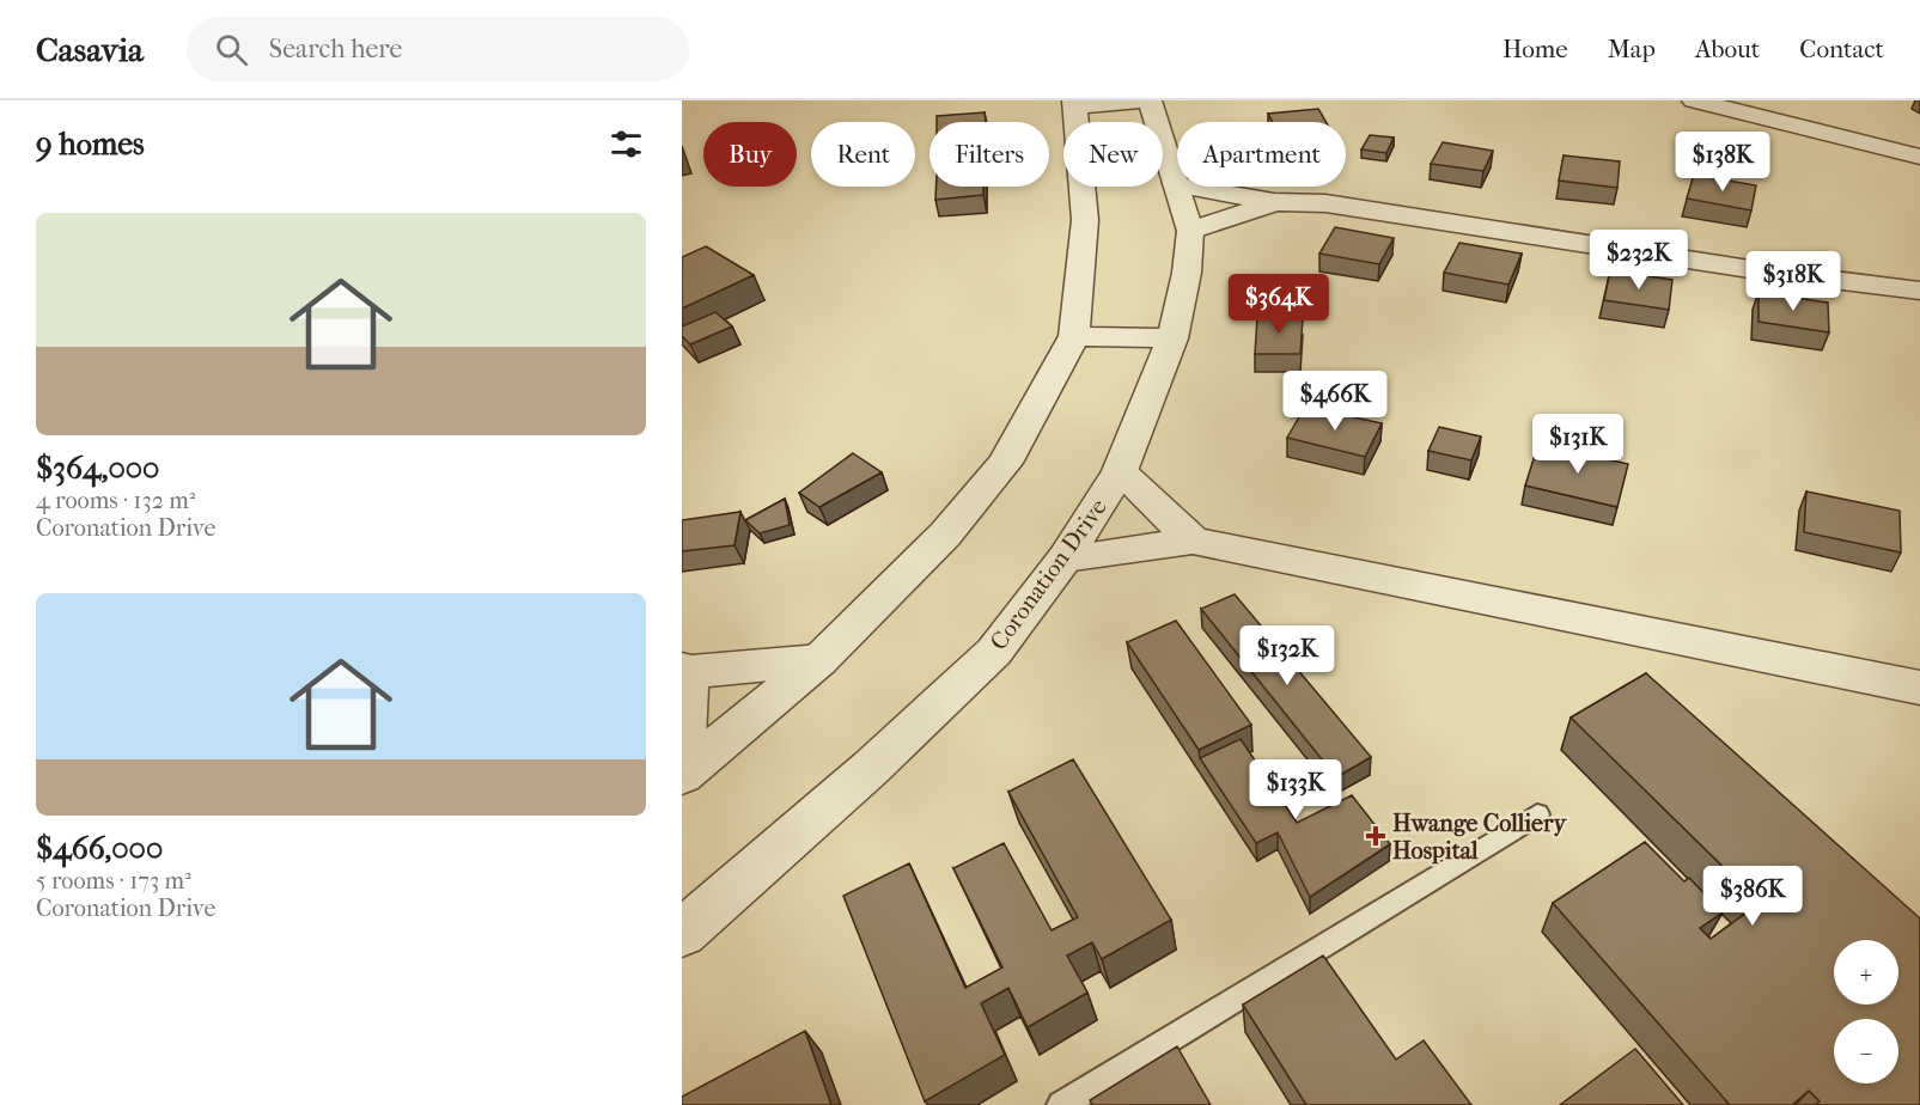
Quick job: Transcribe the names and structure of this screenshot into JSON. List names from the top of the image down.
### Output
{
  "streets": {
    "street": ["Coronation Drive"]
  },
  "places": {
    "health": ["Hwange Colliery Hospital"]
  },
  "page": {
    "header": "Casavia",
    "search": "Search here",
    "nav": [
      "Home",
      "Map",
      "About",
      "Contact"
    ],
    "heading": "9 homes",
    "chip": [
      "Buy",
      "Rent",
      "Filters",
      "New",
      "Apartment"
    ],
    "price": [
      "$138K",
      "$232K",
      "$318K",
      "$364K",
      "$466K",
      "$131K",
      "$132K",
      "$133K",
      "$386K"
    ],
    "list": [
      {
        "name": "$364,000",
        "note": "4 rooms · 132 m² · Coronation Drive"
      },
      {
        "name": "$466,000",
        "note": "5 rooms · 173 m² · Coronation Drive"
      }
    ],
    "map_buttons": ["+", "−"]
  }
}
